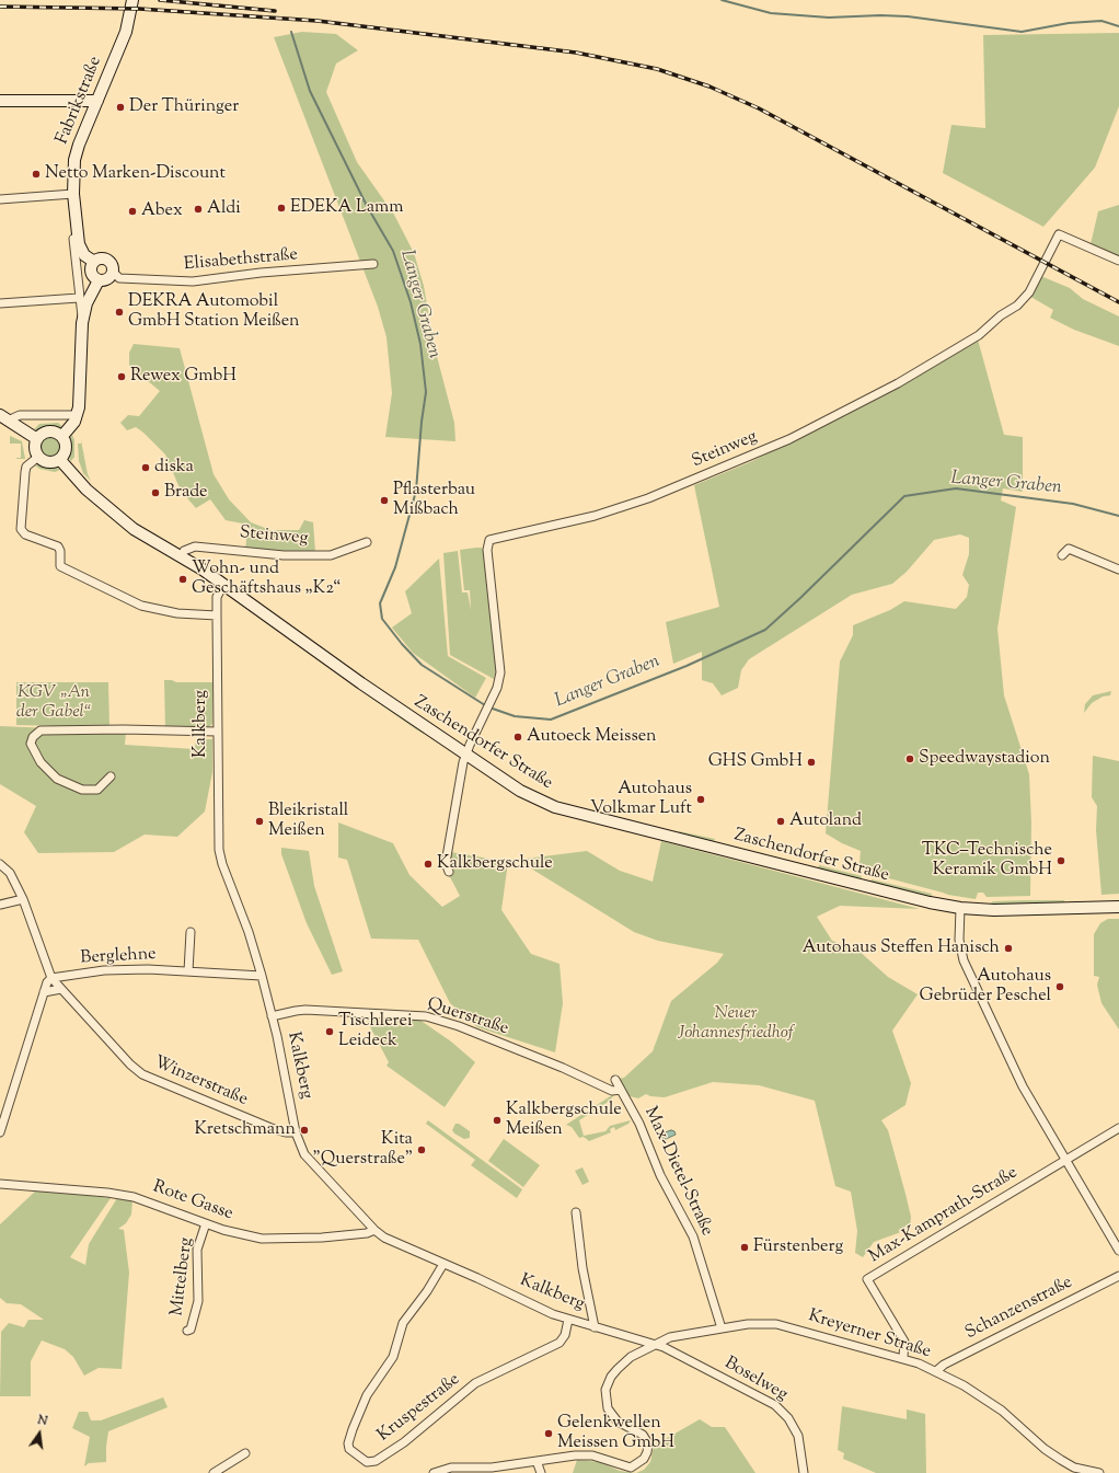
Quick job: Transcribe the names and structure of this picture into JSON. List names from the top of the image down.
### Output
{
  "streets": {
    "street": [
      "Fabrikstraße",
      "Elisabethstraße",
      "Steinweg",
      "Kalkberg",
      "Zaschendorfer Straße",
      "Berglehne",
      "Querstraße",
      "Winzerstraße",
      "Max-Dietel-Straße",
      "Rote Gasse",
      "Max-Kamprath-Straße",
      "Mittelberg",
      "Schanzenstraße",
      "Kreyerner Straße",
      "Boselweg",
      "Kruspestraße"
    ]
  },
  "crossings": [
    ["Fabrikstraße", "Elisabethstraße"],
    ["Steinweg", "Zaschendorfer Straße"],
    ["Kalkberg", "Zaschendorfer Straße"],
    ["Kalkberg", "Berglehne"],
    ["Kalkberg", "Querstraße"],
    ["Kalkberg", "Winzerstraße"],
    ["Kalkberg", "Rote Gasse"],
    ["Kalkberg", "Kreyerner Straße"],
    ["Kalkberg", "Boselweg"],
    ["Kalkberg", "Kruspestraße"],
    ["Berglehne", "Winzerstraße"],
    ["Querstraße", "Max-Dietel-Straße"],
    ["Max-Dietel-Straße", "Kreyerner Straße"],
    ["Rote Gasse", "Mittelberg"],
    ["Max-Kamprath-Straße", "Kreyerner Straße"],
    ["Schanzenstraße", "Kreyerner Straße"],
    ["Kreyerner Straße", "Boselweg"]
  ],
  "water": ["Langer Graben"],
  "parks": ["KGV „An der Gabel“", "Neuer Johannesfriedhof"],
  "places": [
    "Der Thüringer",
    "Netto Marken-Discount",
    "EDEKA Lamm",
    "Aldi",
    "Abex",
    "DEKRA Automobil GmbH Station Meißen",
    "Rewex GmbH",
    "diska",
    "Brade",
    "Pflasterbau Mißbach",
    "Wohn- und Geschäftshaus „K2“",
    "Autoeck Meissen",
    "Speedwaystadion",
    "GHS GmbH",
    "Autohaus Volkmar Luft",
    "Bleikristall Meißen",
    "Autoland",
    "TKC–Technische Keramik GmbH",
    "Kalkbergschule",
    "Autohaus Steffen Hanisch",
    "Autohaus Gebrüder Peschel",
    "Tischlerei Leideck",
    "Kalkbergschule Meißen",
    "Kretschmann",
    "Kita \"Querstraße\"",
    "Fürstenberg",
    "Gelenkwellen Meissen GmbH"
  ],
  "north": "top"
}
